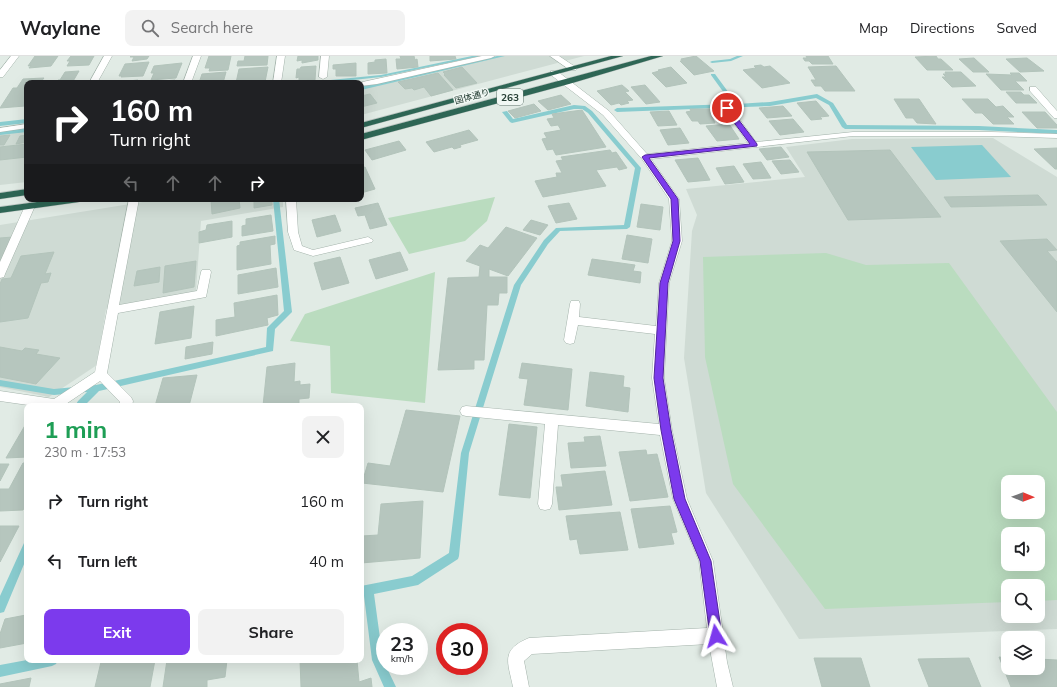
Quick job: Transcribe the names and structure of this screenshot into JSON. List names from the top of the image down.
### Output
{
  "streets": {
    "highway": ["国体通り", "263"]
  },
  "north": "right",
  "page": {
    "header": "Waylane",
    "search": "Search here",
    "nav": ["Map", "Directions", "Saved"],
    "turn": ["160 m", "Turn right"],
    "heading": ["1 min", "230 m · 17:53"],
    "list": [
      {
        "name": "Turn right",
        "value": "160 m"
      },
      {
        "name": "Turn left",
        "value": "40 m"
      }
    ],
    "buttons": ["Exit", "Share"],
    "speed": "23 km/h",
    "limit": "30"
  }
}
